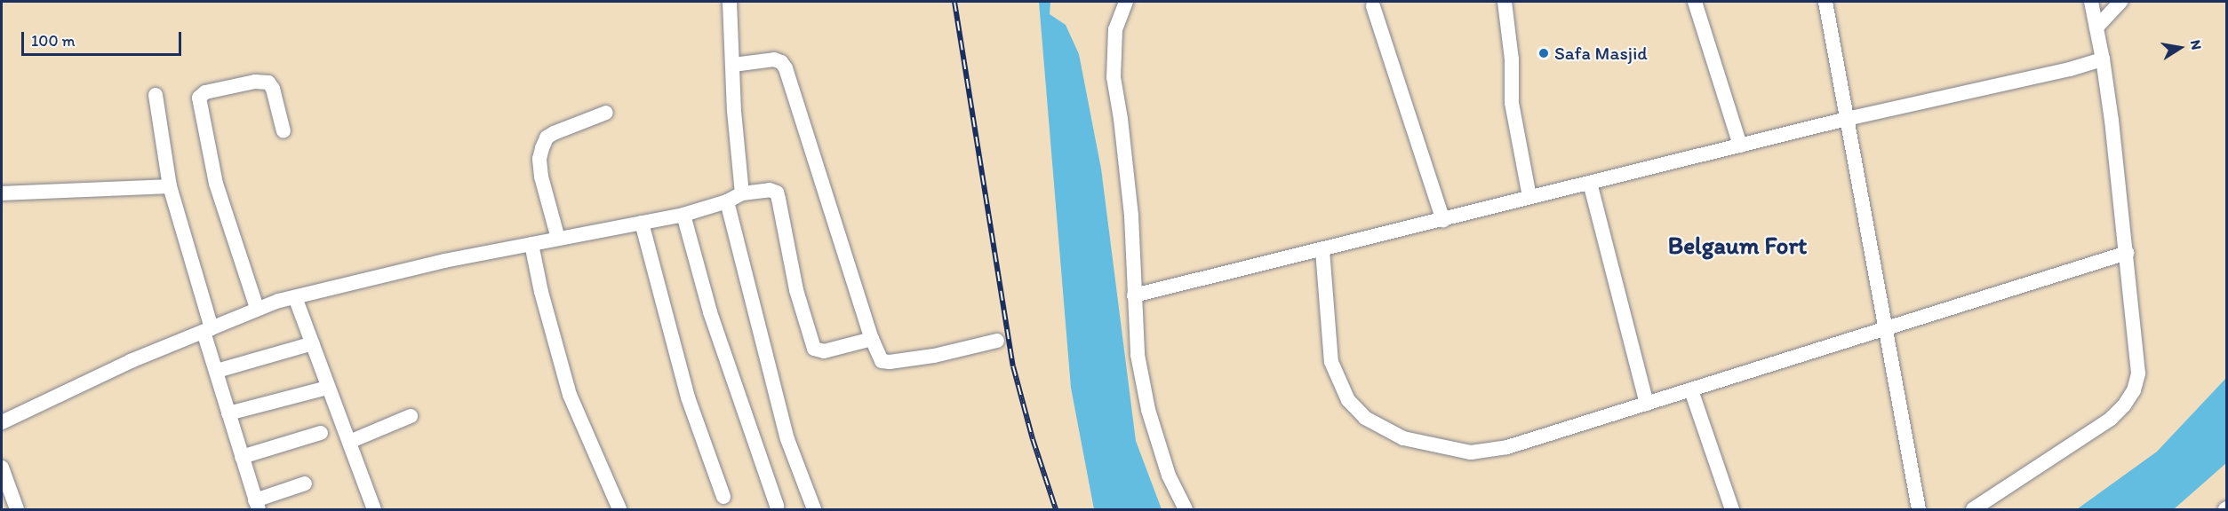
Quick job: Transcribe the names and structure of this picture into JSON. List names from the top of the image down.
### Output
{
  "districts": ["Belgaum Fort"],
  "places": ["Safa Masjid"],
  "scale_bar": "100 m",
  "north": "right"
}
